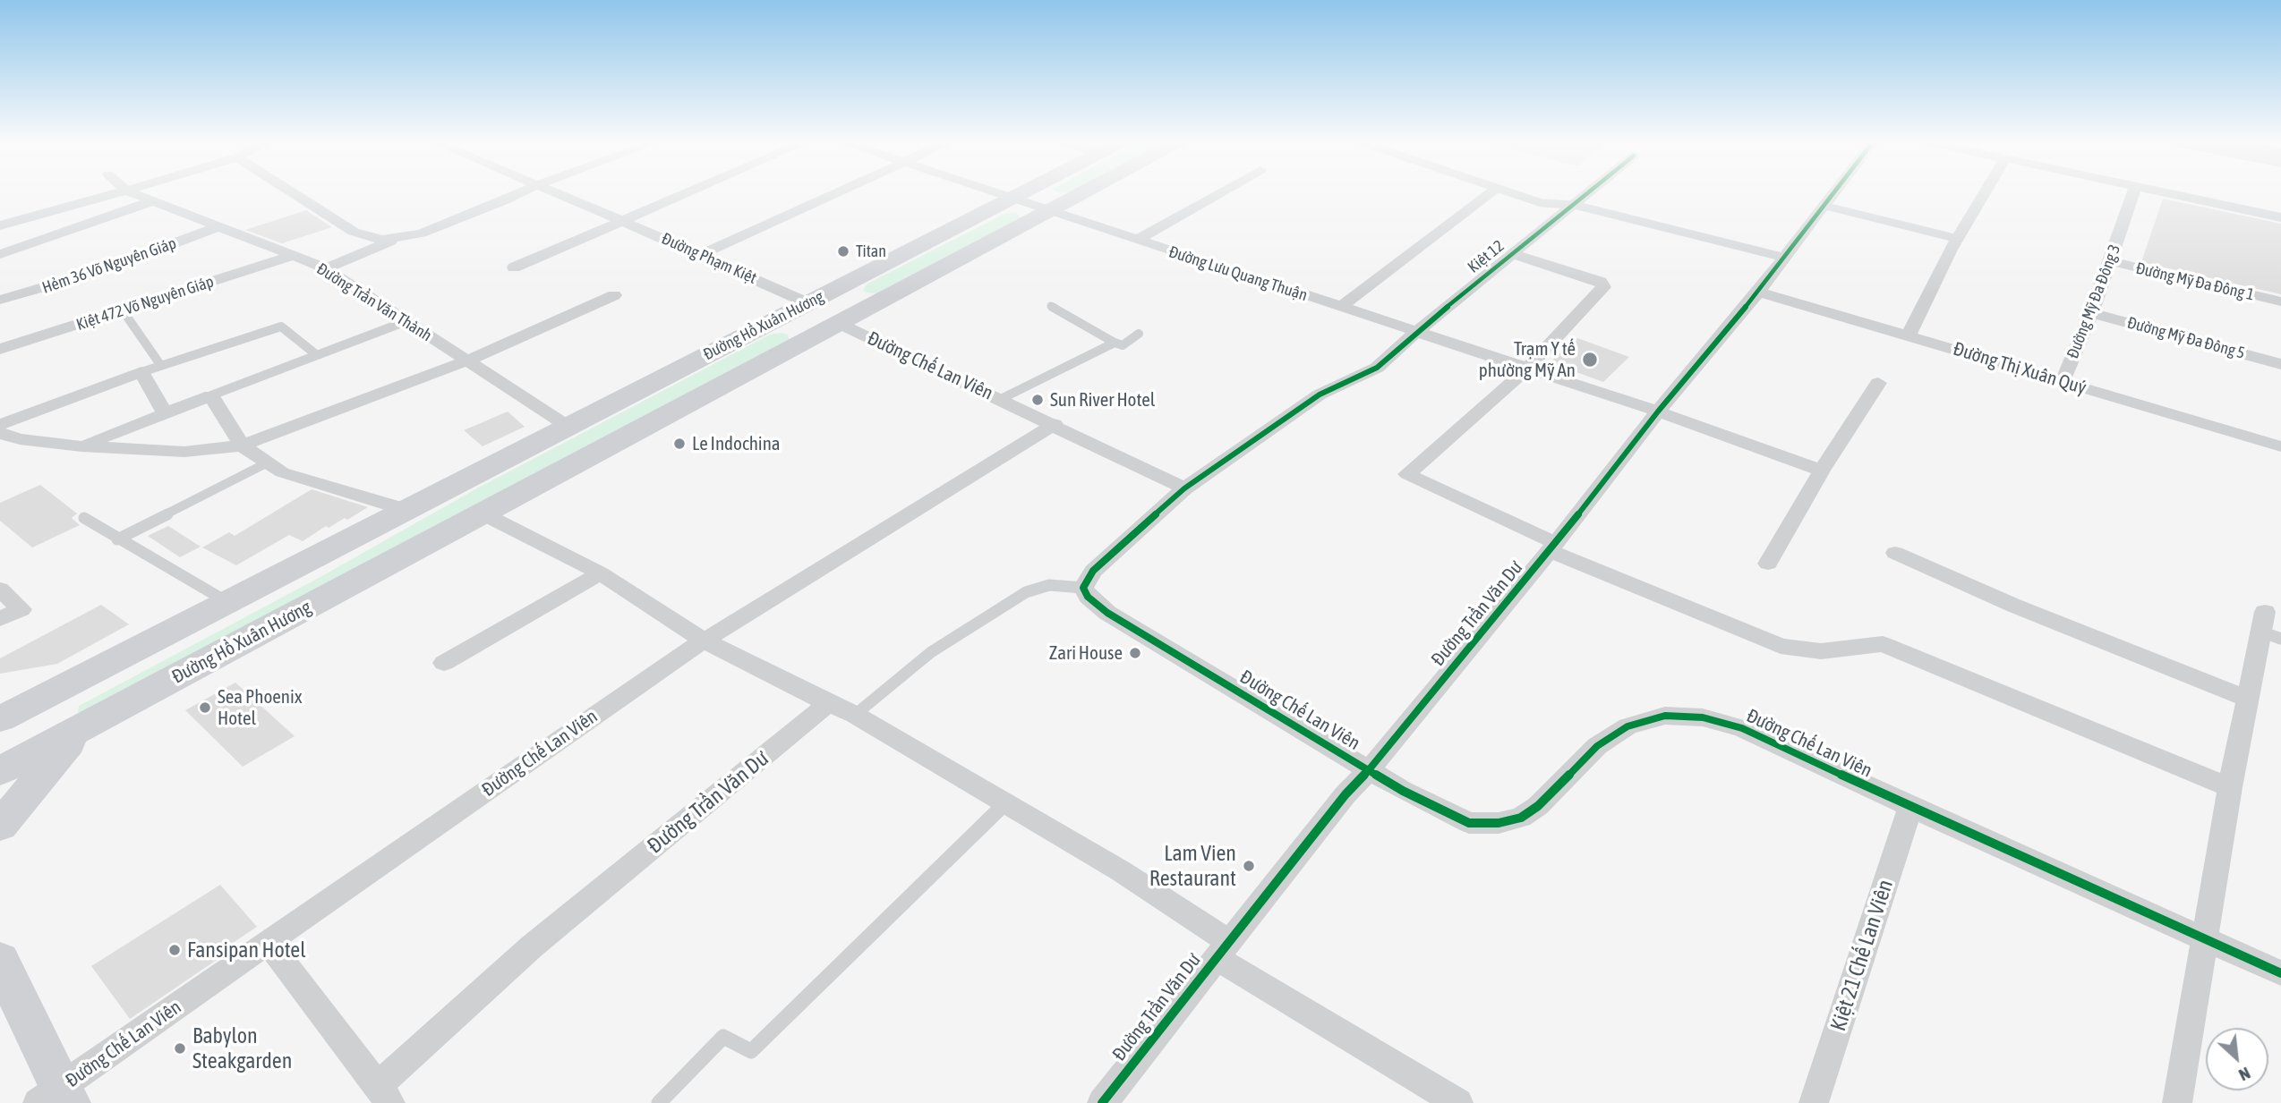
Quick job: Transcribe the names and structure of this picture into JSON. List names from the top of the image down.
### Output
{
  "streets": {
    "main road": ["Đường Hồ Xuân Hương"],
    "street": [
      "Kiệt 12",
      "Đường Phạm Kiệt",
      "Hẻm 36 Võ Nguyên Giáp",
      "Đường Lưu Quang Thuận",
      "Đường Mỹ Đa Đông 1",
      "Đường Mỹ Đa Đông 3",
      "Đường Trần Văn Thành",
      "Kiệt 472 Võ Nguyên Giáp",
      "Đường Mỹ Đa Đông 5",
      "Đường Chế Lan Viên",
      "Đường Thị Xuân Quý",
      "Đường Trần Văn Dư",
      "Kiệt 21 Chế Lan Viên"
    ]
  },
  "crossings": [
    ["Kiệt 12", "Đường Lưu Quang Thuận"],
    ["Đường Phạm Kiệt", "Đường Hồ Xuân Hương"],
    ["Hẻm 36 Võ Nguyên Giáp", "Đường Trần Văn Thành"],
    ["Đường Lưu Quang Thuận", "Đường Hồ Xuân Hương"],
    ["Đường Lưu Quang Thuận", "Đường Trần Văn Dư"],
    ["Đường Mỹ Đa Đông 1", "Đường Mỹ Đa Đông 3"],
    ["Đường Mỹ Đa Đông 3", "Đường Mỹ Đa Đông 5"],
    ["Đường Mỹ Đa Đông 3", "Đường Thị Xuân Quý"],
    ["Đường Trần Văn Thành", "Kiệt 472 Võ Nguyên Giáp"],
    ["Đường Trần Văn Thành", "Đường Hồ Xuân Hương"],
    ["Đường Hồ Xuân Hương", "Đường Chế Lan Viên"],
    ["Đường Chế Lan Viên", "Đường Trần Văn Dư"],
    ["Đường Chế Lan Viên", "Kiệt 21 Chế Lan Viên"],
    ["Đường Thị Xuân Quý", "Đường Trần Văn Dư"]
  ],
  "places": [
    "Titan",
    "Trạm Y tế phường Mỹ An",
    "Sun River Hotel",
    "Le Indochina",
    "Zari House",
    "Sea Phoenix Hotel",
    "Lam Vien Restaurant",
    "Fansipan Hotel",
    "Babylon Steakgarden"
  ],
  "north": "bottom right"
}
